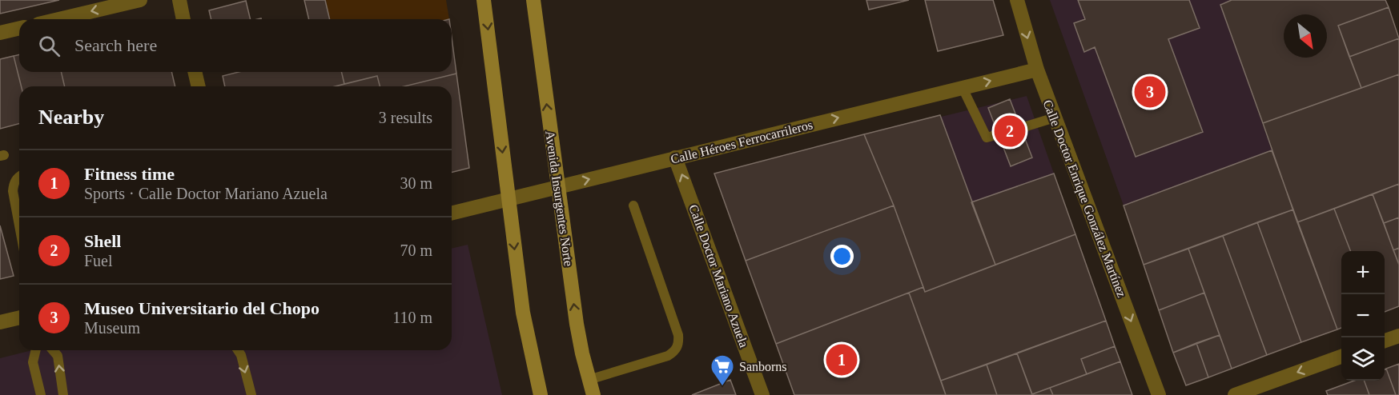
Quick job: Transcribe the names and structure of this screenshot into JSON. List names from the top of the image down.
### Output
{
  "streets": {
    "main road": ["Avenida Insurgentes Norte"],
    "street": ["Calle Héroes Ferrocarrileros", "Calle Doctor Enrique González Martínez", "Calle Doctor Mariano Azuela"]
  },
  "crossings": [
    ["Calle Héroes Ferrocarrileros", "Avenida Insurgentes Norte"],
    ["Calle Héroes Ferrocarrileros", "Calle Doctor Enrique González Martínez"],
    ["Calle Héroes Ferrocarrileros", "Calle Doctor Mariano Azuela"]
  ],
  "one_way": ["Calle Héroes Ferrocarrileros", "Calle Doctor Enrique González Martínez", "Calle Doctor Mariano Azuela"],
  "places": {
    "supermarket": ["Sanborns"]
  },
  "north": "bottom right",
  "page": {
    "search": "Search here",
    "pins": ["3", "2", "1"],
    "heading": ["Nearby", "3 results"],
    "list": [
      {
        "mark": "1",
        "name": "Fitness time",
        "note": "Sports · Calle Doctor Mariano Azuela",
        "value": "30 m"
      },
      {
        "mark": "2",
        "name": "Shell",
        "note": "Fuel",
        "value": "70 m"
      },
      {
        "mark": "3",
        "name": "Museo Universitario del Chopo",
        "note": "Museum",
        "value": "110 m"
      }
    ],
    "map_buttons": ["+", "−"]
  }
}
